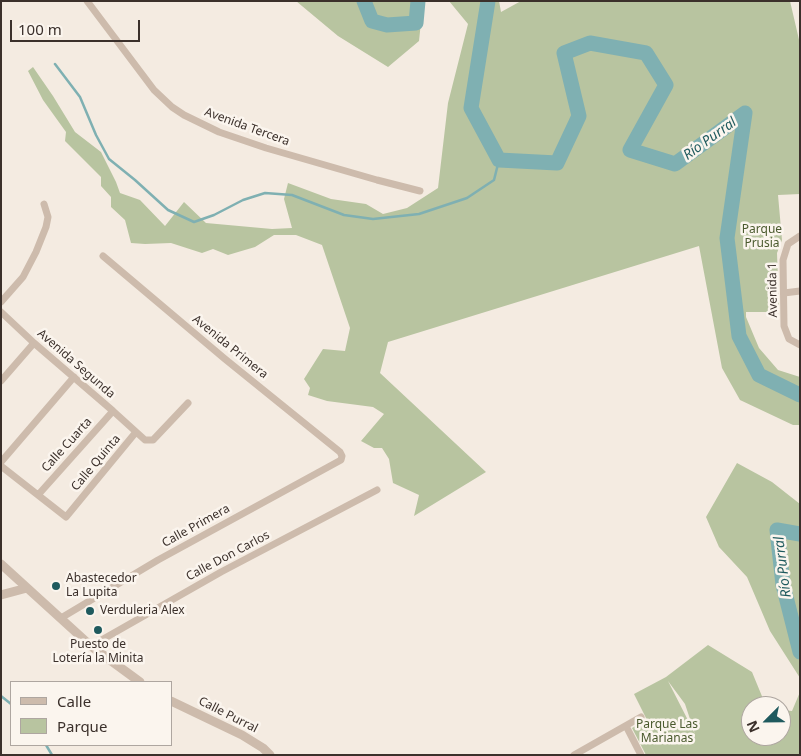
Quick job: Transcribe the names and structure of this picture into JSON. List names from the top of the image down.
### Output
{
  "streets": {
    "street": [
      "Avenida Tercera",
      "Avenida 1",
      "Avenida Primera",
      "Avenida Segunda",
      "Calle Cuarta",
      "Calle Quinta",
      "Calle Primera",
      "Calle Don Carlos",
      "Calle Purral"
    ]
  },
  "crossings": [
    ["Avenida Primera", "Calle Primera"],
    ["Avenida Segunda", "Calle Cuarta"],
    ["Avenida Segunda", "Calle Quinta"],
    ["Calle Cuarta", "Calle Quinta"]
  ],
  "water": ["Río Purral"],
  "parks": ["Parque Prusia", "Parque Las Marianas"],
  "places": ["Abastecedor La Lupita", "Verduleria Alex", "Puesto de Lotería la Minita"],
  "legend": ["Calle", "Parque"],
  "scale_bar": "100 m",
  "north": "bottom left"
}
